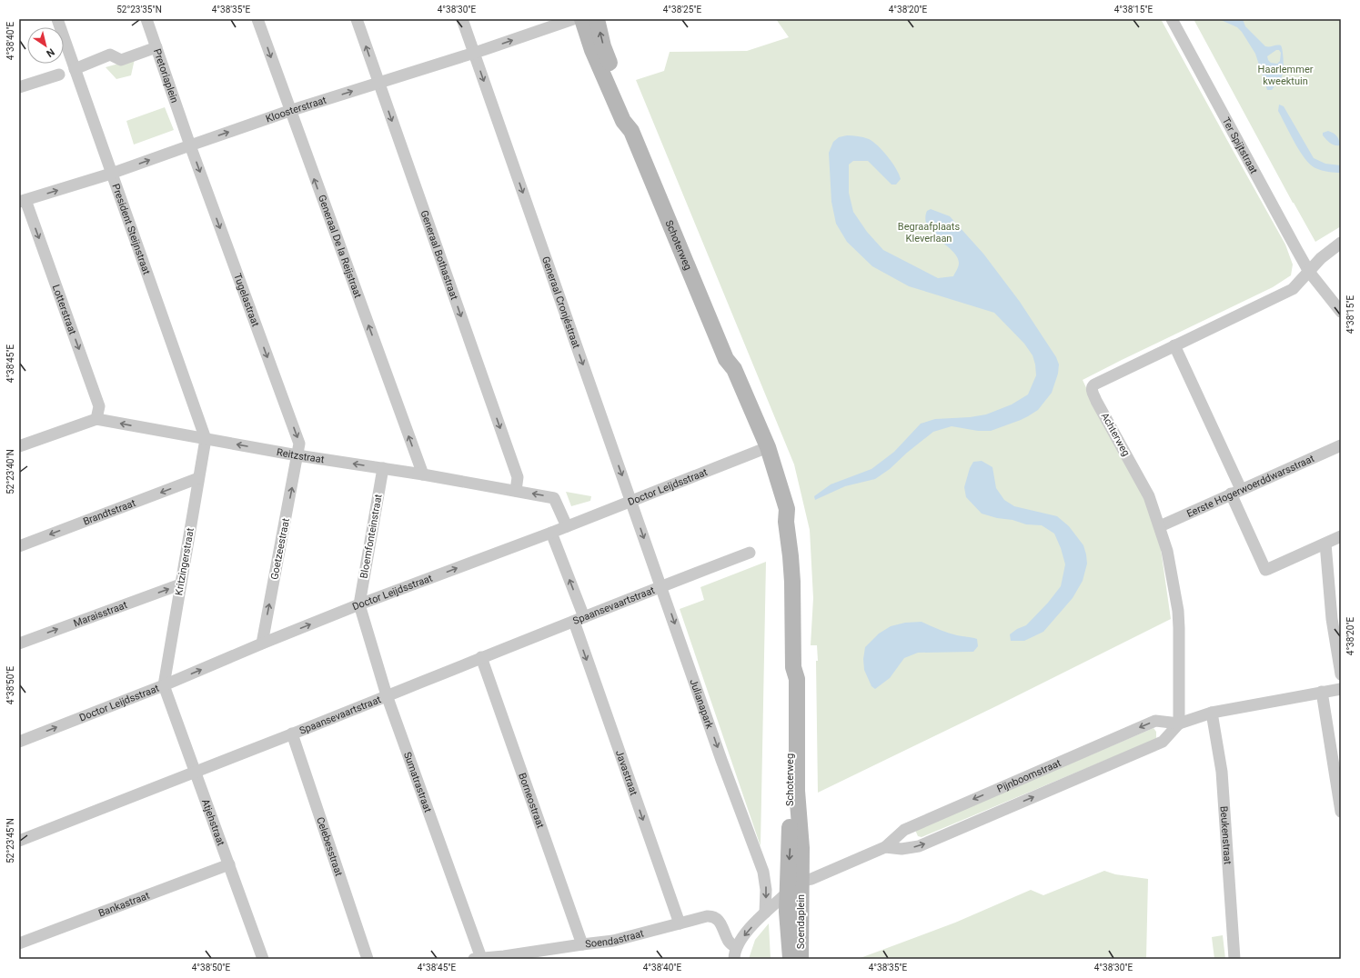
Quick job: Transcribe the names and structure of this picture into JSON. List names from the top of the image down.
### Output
{
  "streets": {
    "main road": ["Schoterweg", "Soendaplein"],
    "street": [
      "Pretoriaplein",
      "Kloosterstraat",
      "Ter Spijtstraat",
      "President Steijnstraat",
      "Generaal De la Reijstraat",
      "Generaal Bothastraat",
      "Tugelastraat",
      "Generaal Cronjéstraat",
      "Lotterstraat",
      "Achterweg",
      "Reitzstraat",
      "Eerste Hogerwoerddwarsstraat",
      "Doctor Leijdsstraat",
      "Brandtstraat",
      "Bloemfonteinstraat",
      "Goetzeestraat",
      "Kritzingerstraat",
      "Spaansevaartstraat",
      "Maraisstraat",
      "Julianapark",
      "Javastraat",
      "Pijnboomstraat",
      "Sumatrastraat",
      "Borneostraat",
      "Atjehstraat",
      "Beukenstraat",
      "Celebesstraat",
      "Bankastraat",
      "Soendastraat"
    ]
  },
  "crossings": [
    ["Pretoriaplein", "Kloosterstraat"],
    ["Pretoriaplein", "President Steijnstraat"],
    ["Pretoriaplein", "Tugelastraat"],
    ["Kloosterstraat", "President Steijnstraat"],
    ["Kloosterstraat", "Generaal De la Reijstraat"],
    ["Kloosterstraat", "Generaal Bothastraat"],
    ["Kloosterstraat", "Tugelastraat"],
    ["Kloosterstraat", "Generaal Cronjéstraat"],
    ["Kloosterstraat", "Lotterstraat"],
    ["Ter Spijtstraat", "Achterweg"],
    ["President Steijnstraat", "Reitzstraat"],
    ["President Steijnstraat", "Kritzingerstraat"],
    ["Schoterweg", "Doctor Leijdsstraat"],
    ["Schoterweg", "Pijnboomstraat"],
    ["Schoterweg", "Soendaplein"],
    ["Generaal De la Reijstraat", "Reitzstraat"],
    ["Generaal Bothastraat", "Reitzstraat"],
    ["Tugelastraat", "Reitzstraat"],
    ["Tugelastraat", "Goetzeestraat"],
    ["Generaal Cronjéstraat", "Doctor Leijdsstraat"],
    ["Generaal Cronjéstraat", "Spaansevaartstraat"],
    ["Generaal Cronjéstraat", "Julianapark"],
    ["Lotterstraat", "Reitzstraat"],
    ["Achterweg", "Eerste Hogerwoerddwarsstraat"],
    ["Achterweg", "Pijnboomstraat"],
    ["Reitzstraat", "Doctor Leijdsstraat"],
    ["Reitzstraat", "Bloemfonteinstraat"],
    ["Reitzstraat", "Goetzeestraat"],
    ["Reitzstraat", "Kritzingerstraat"],
    ["Doctor Leijdsstraat", "Bloemfonteinstraat"],
    ["Doctor Leijdsstraat", "Goetzeestraat"],
    ["Doctor Leijdsstraat", "Kritzingerstraat"],
    ["Doctor Leijdsstraat", "Javastraat"],
    ["Doctor Leijdsstraat", "Sumatrastraat"],
    ["Doctor Leijdsstraat", "Atjehstraat"],
    ["Brandtstraat", "Kritzingerstraat"],
    ["Bloemfonteinstraat", "Sumatrastraat"],
    ["Kritzingerstraat", "Maraisstraat"],
    ["Kritzingerstraat", "Atjehstraat"],
    ["Spaansevaartstraat", "Julianapark"],
    ["Spaansevaartstraat", "Javastraat"],
    ["Spaansevaartstraat", "Sumatrastraat"],
    ["Spaansevaartstraat", "Borneostraat"],
    ["Spaansevaartstraat", "Atjehstraat"],
    ["Spaansevaartstraat", "Celebesstraat"],
    ["Julianapark", "Soendaplein"],
    ["Javastraat", "Soendastraat"],
    ["Pijnboomstraat", "Beukenstraat"],
    ["Pijnboomstraat", "Soendaplein"],
    ["Sumatrastraat", "Soendastraat"],
    ["Borneostraat", "Soendastraat"],
    ["Atjehstraat", "Bankastraat"],
    ["Soendaplein", "Soendastraat"]
  ],
  "one_way": [
    "Kloosterstraat",
    "Tugelastraat",
    "Generaal Cronjéstraat",
    "Lotterstraat",
    "Reitzstraat",
    "Doctor Leijdsstraat",
    "Brandtstraat",
    "Goetzeestraat",
    "Maraisstraat",
    "Julianapark"
  ],
  "parks": ["Haarlemmer kweektuin", "Begraafplaats Kleverlaan"],
  "north": "bottom right",
  "coordinates": [
    "52°23'35\"N",
    "4°38'35\"E",
    "4°38'30\"E",
    "4°38'25\"E",
    "4°38'20\"E",
    "4°38'15\"E",
    "4°38'40\"E",
    "4°38'45\"E",
    "52°23'40\"N",
    "4°38'50\"E",
    "52°23'45\"N"
  ]
}
